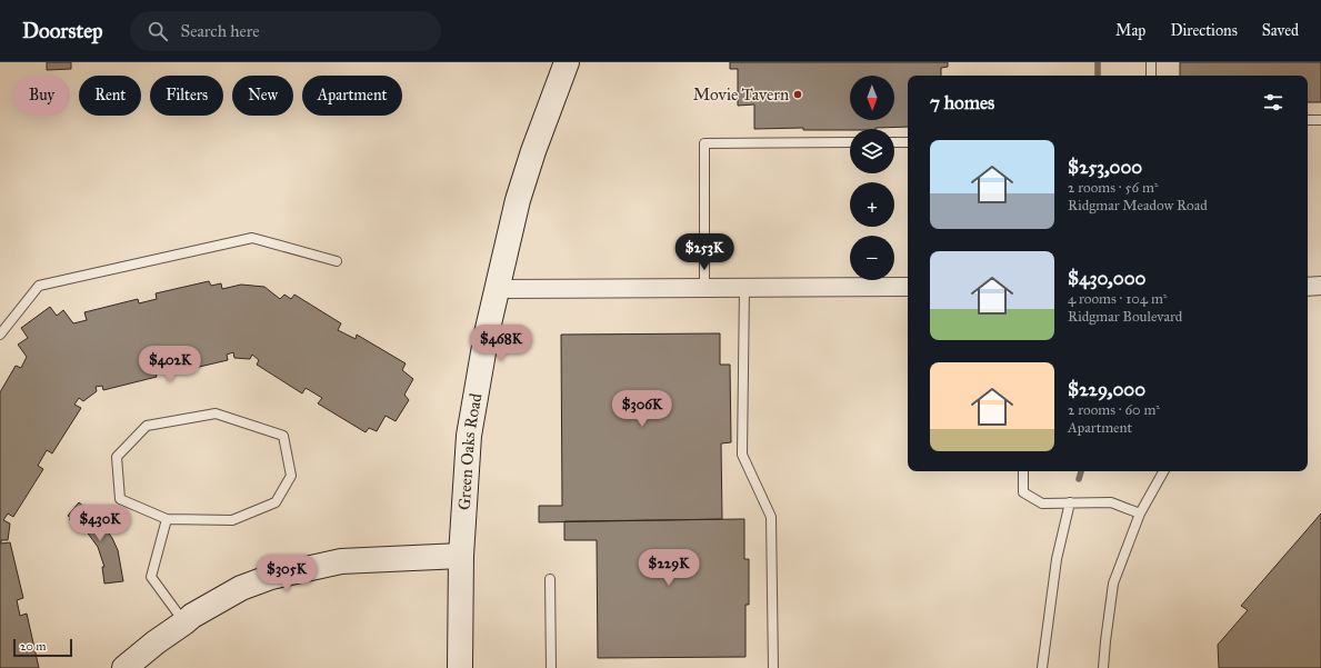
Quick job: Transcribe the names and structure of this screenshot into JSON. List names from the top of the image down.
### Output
{
  "streets": {
    "main road": ["Green Oaks Road"]
  },
  "places": ["Movie Tavern"],
  "scale_bar": "20 m",
  "north": "bottom",
  "page": {
    "header": "Doorstep",
    "search": "Search here",
    "nav": ["Map", "Directions", "Saved"],
    "map_buttons": ["+", "−"],
    "chip": [
      "Buy",
      "Rent",
      "Filters",
      "New",
      "Apartment"
    ],
    "heading": "7 homes",
    "list": [
      {
        "name": "$253,000",
        "note": "2 rooms · 56 m² · Ridgmar Meadow Road"
      },
      {
        "name": "$430,000",
        "note": "4 rooms · 104 m² · Ridgmar Boulevard"
      },
      {
        "name": "$229,000",
        "note": "2 rooms · 60 m² · Apartment"
      }
    ],
    "price": [
      "$253K",
      "$468K",
      "$402K",
      "$306K",
      "$430K",
      "$229K",
      "$305K"
    ],
    "scale": "20 m"
  }
}
